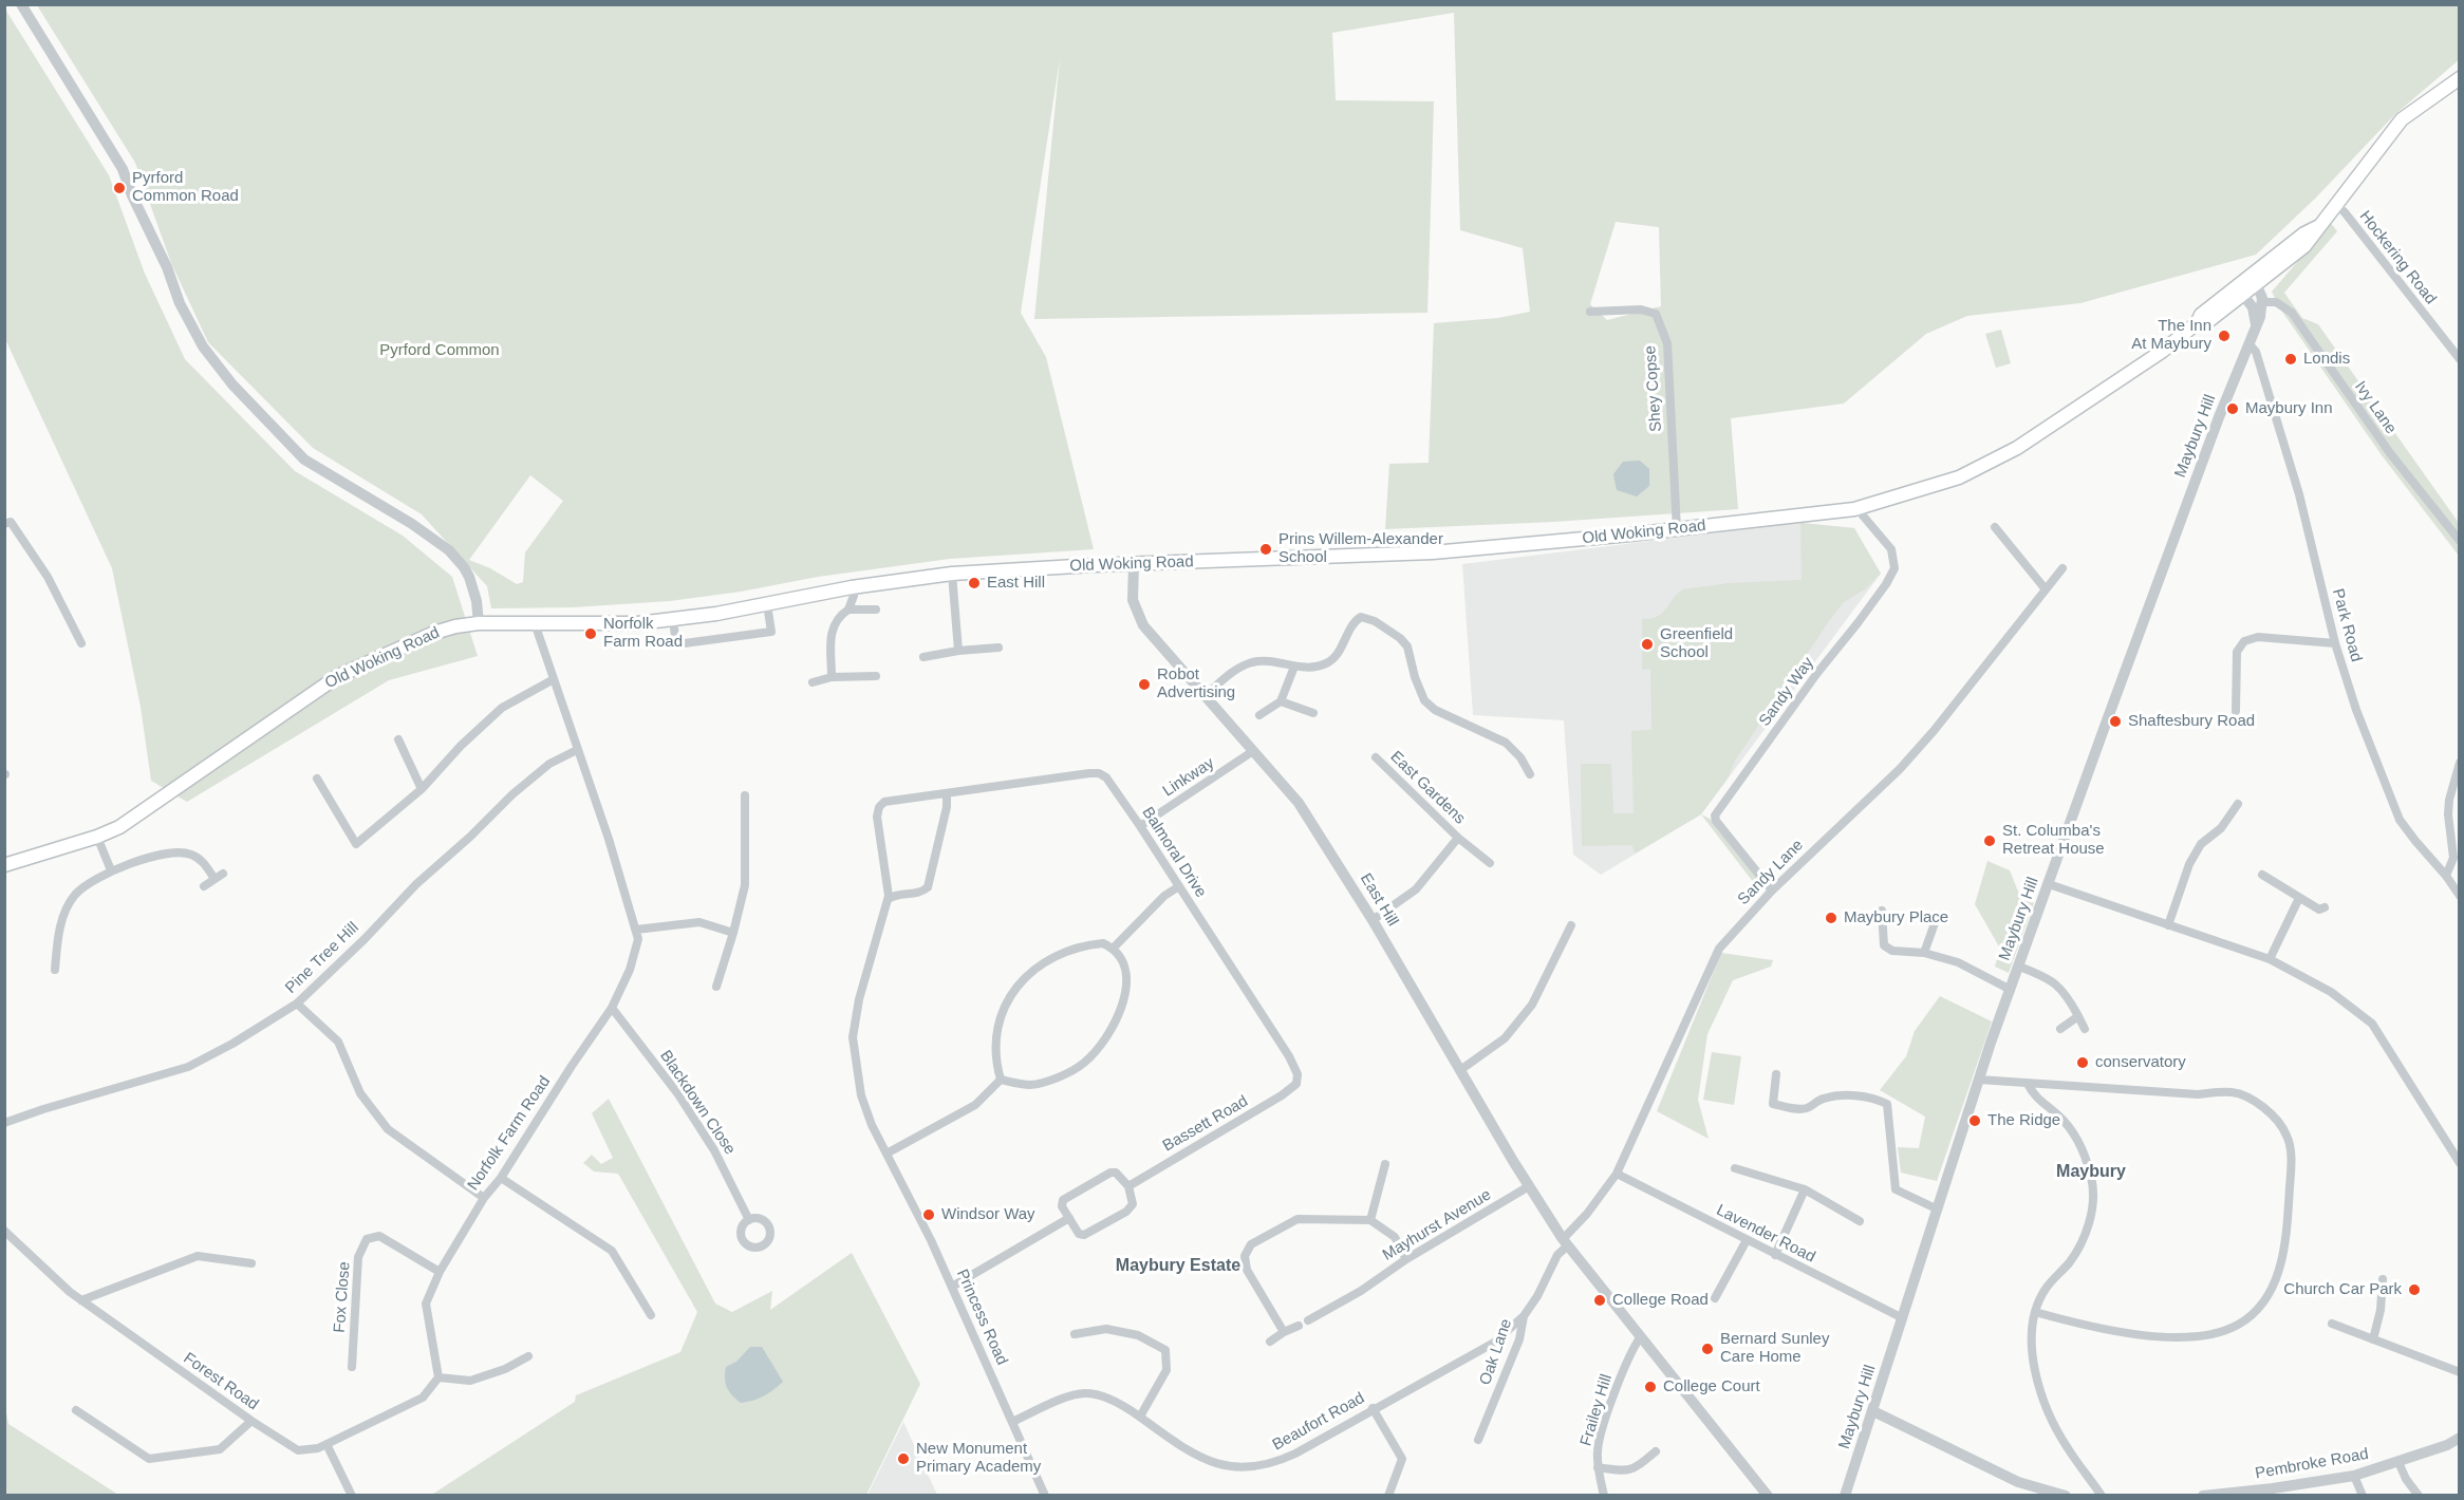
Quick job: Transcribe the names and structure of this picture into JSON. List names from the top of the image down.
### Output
{
  "streets": {
    "main road": ["Old Woking Road"],
    "street": [
      "Hockering Road",
      "Shey Copse",
      "Ivy Lane",
      "Maybury Hill",
      "Park Road",
      "Sandy Way",
      "Linkway",
      "East Gardens",
      "Balmoral Drive",
      "Sandy Lane",
      "East Hill",
      "Pine Tree Hill",
      "Blackdown Close",
      "Bassett Road",
      "Norfolk Farm Road",
      "Mayhurst Avenue",
      "Lavender Road",
      "Fox Close",
      "Princess Road",
      "Oak Lane",
      "Forest Road",
      "Frailey Hill",
      "Beaufort Road",
      "Pembroke Road"
    ]
  },
  "crossings": [
    ["Hockering Road", "Old Woking Road"],
    ["Shey Copse", "Old Woking Road"],
    ["Ivy Lane", "Maybury Hill"],
    ["Maybury Hill", "Park Road"],
    ["Maybury Hill", "Lavender Road"],
    ["Old Woking Road", "Sandy Way"],
    ["Old Woking Road", "East Hill"],
    ["Old Woking Road", "Norfolk Farm Road"],
    ["Sandy Way", "Sandy Lane"],
    ["Linkway", "Balmoral Drive"],
    ["Linkway", "East Hill"],
    ["East Gardens", "East Hill"],
    ["Balmoral Drive", "Bassett Road"],
    ["Balmoral Drive", "Princess Road"],
    ["Sandy Lane", "East Hill"],
    ["Sandy Lane", "Lavender Road"],
    ["Sandy Lane", "Oak Lane"],
    ["East Hill", "Mayhurst Avenue"],
    ["East Hill", "Oak Lane"],
    ["Pine Tree Hill", "Norfolk Farm Road"],
    ["Blackdown Close", "Norfolk Farm Road"],
    ["Norfolk Farm Road", "Fox Close"],
    ["Norfolk Farm Road", "Forest Road"],
    ["Princess Road", "Beaufort Road"],
    ["Oak Lane", "Beaufort Road"]
  ],
  "districts": ["Maybury", "Maybury Estate"],
  "parks": ["Pyrford Common"],
  "places": [
    "Pyrford Common Road",
    "The Inn At Maybury",
    "Londis",
    "Maybury Inn",
    "Prins Willem-Alexander School",
    "East Hill",
    "Norfolk Farm Road",
    "Greenfield School",
    "Robot Advertising",
    "Shaftesbury Road",
    "St. Columba's Retreat House",
    "Maybury Place",
    "conservatory",
    "The Ridge",
    "Windsor Way",
    "Church Car Park",
    "College Road",
    "Bernard Sunley Care Home",
    "College Court",
    "New Monument Primary Academy"
  ]
}
